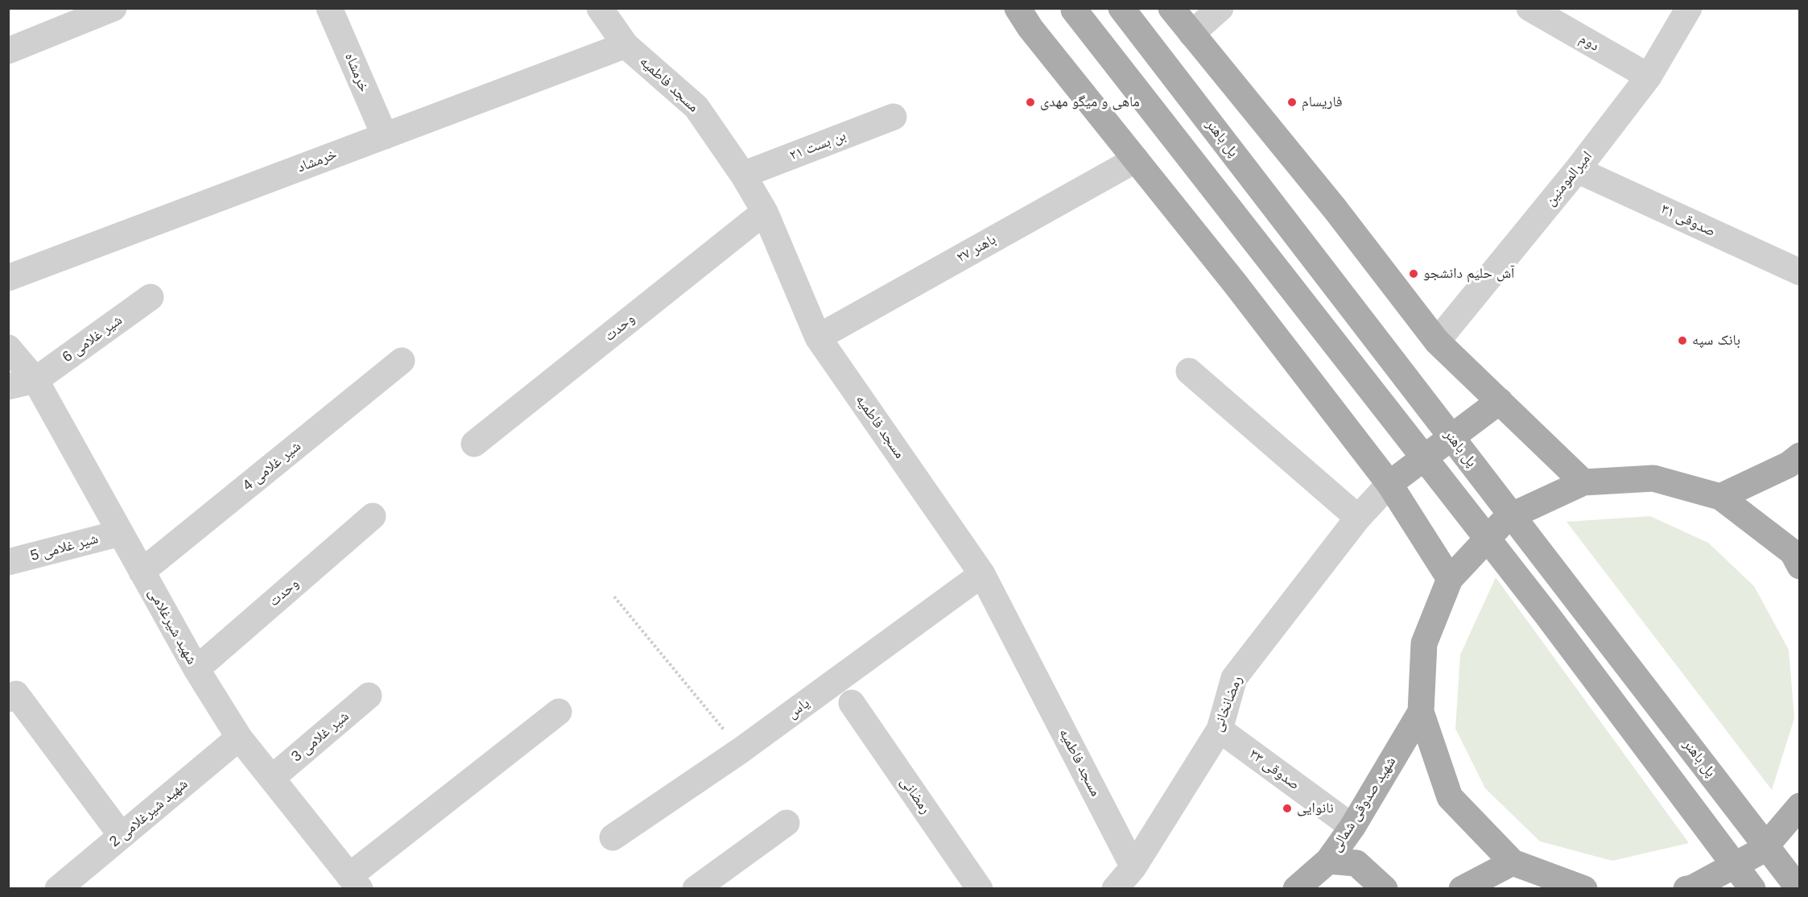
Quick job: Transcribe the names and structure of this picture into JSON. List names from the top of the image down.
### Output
{
  "streets": {
    "main road": ["پل باهنر", "شهید صدوقی شمالی"],
    "street": [
      "دوم",
      "خرمشاه",
      "مسجد فاطمیه",
      "بن بست ۲۱",
      "خرمشاد",
      "امیرالمومنین",
      "صدوقی ۳۱",
      "باهنر ۲۷",
      "وحدت",
      "شیر غلامی 6",
      "شیر غلامی 4",
      "شیر غلامی 5",
      "شهید شیرغلامی",
      "رمضانخانی",
      "یاس",
      "شیر غلامی 3",
      "صدوقی ۳۳",
      "رمضانی",
      "شهید شیرغلامی 2"
    ]
  },
  "crossings": [
    ["دوم", "امیرالمومنین"],
    ["خرمشاه", "خرمشاد"],
    ["مسجد فاطمیه", "بن بست ۲۱"],
    ["مسجد فاطمیه", "خرمشاد"],
    ["مسجد فاطمیه", "باهنر ۲۷"],
    ["مسجد فاطمیه", "وحدت"],
    ["مسجد فاطمیه", "رمضانخانی"],
    ["مسجد فاطمیه", "یاس"],
    ["امیرالمومنین", "صدوقی ۳۱"],
    ["وحدت", "شهید شیرغلامی"],
    ["شیر غلامی 6", "شهید شیرغلامی"],
    ["شیر غلامی 4", "شهید شیرغلامی"],
    ["شیر غلامی 5", "شهید شیرغلامی"],
    ["شهید شیرغلامی", "شیر غلامی 3"],
    ["شهید شیرغلامی", "شهید شیرغلامی 2"],
    ["رمضانخانی", "صدوقی ۳۳"],
    ["صدوقی ۳۳", "شهید صدوقی شمالی"]
  ],
  "places": [
    "ماهی و میگو مهدی",
    "فاریسام",
    "آش حلیم دانشجو",
    "بانک سپه",
    "نانوایی"
  ]
}
